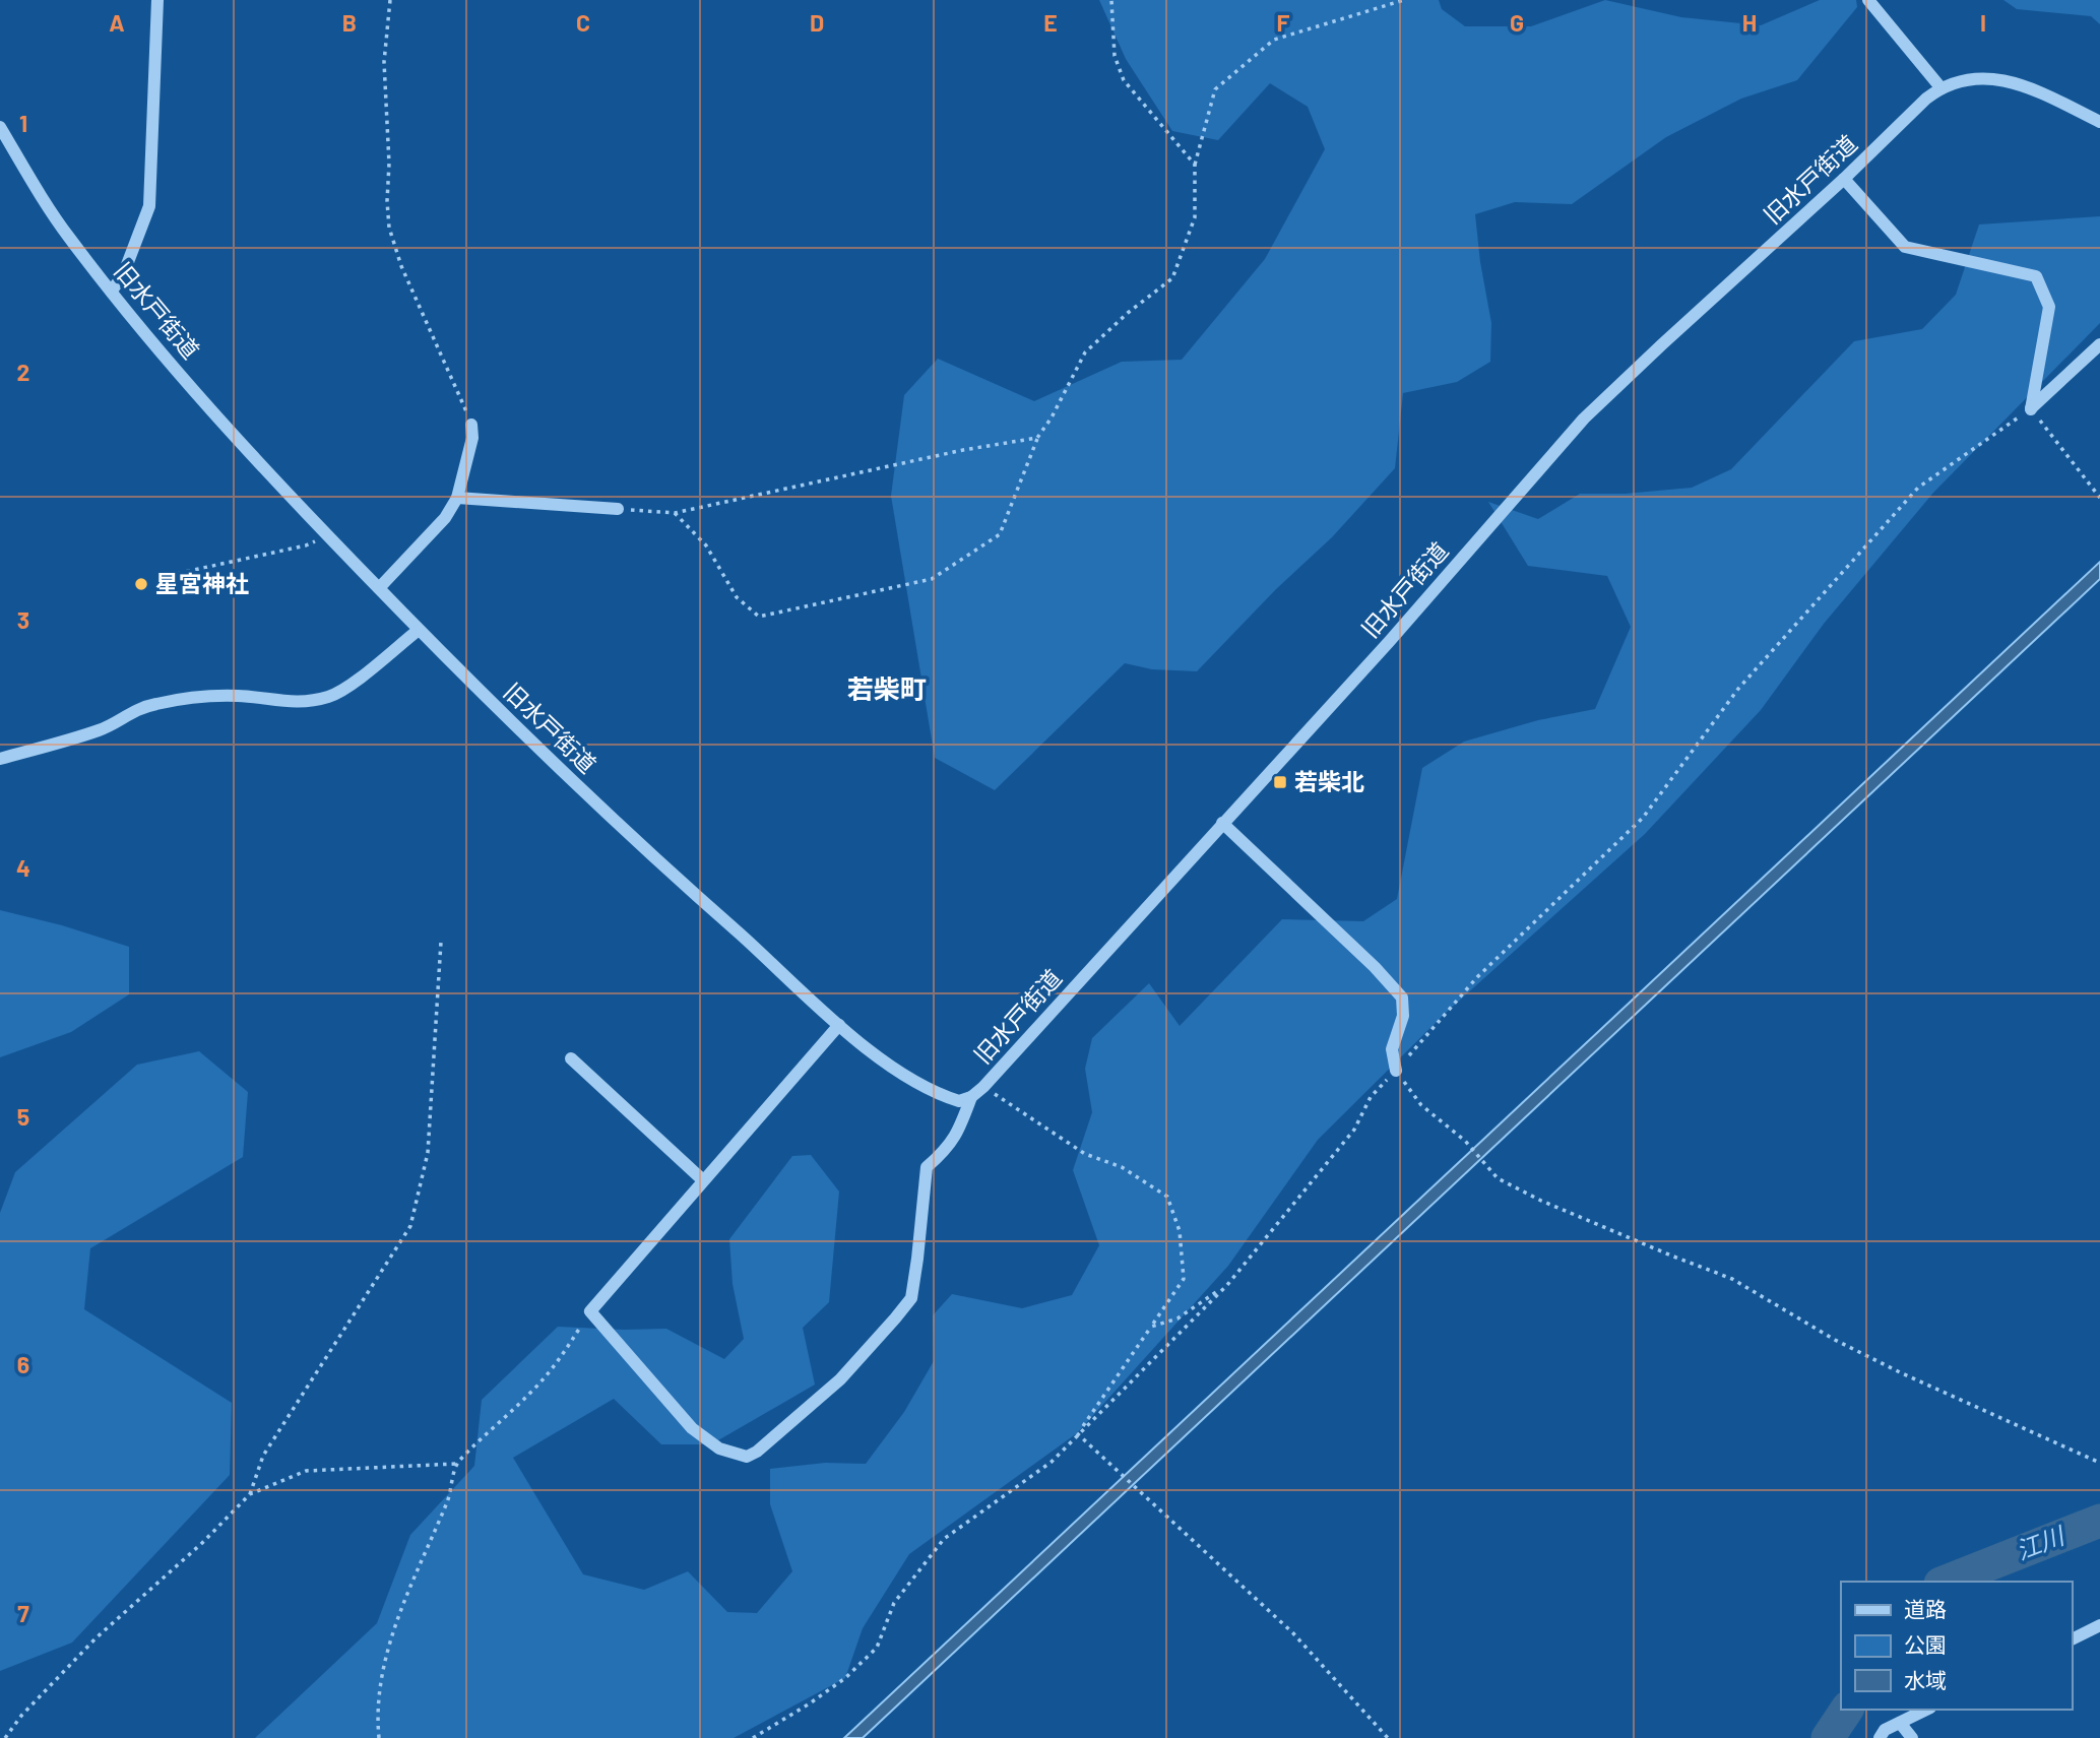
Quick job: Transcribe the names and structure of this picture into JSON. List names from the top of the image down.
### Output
{
  "streets": {
    "street": ["旧水戸街道"]
  },
  "districts": ["若柴町"],
  "water": ["江川"],
  "places": {
    "other": ["星宮神社"],
    "transit": ["若柴北"]
  },
  "legend": ["道路", "公園", "水域"],
  "grid": {
    "columns": [
      "A",
      "B",
      "C",
      "D",
      "E",
      "F",
      "G",
      "H",
      "I"
    ],
    "rows": [
      "1",
      "2",
      "3",
      "4",
      "5",
      "6",
      "7"
    ]
  }
}
